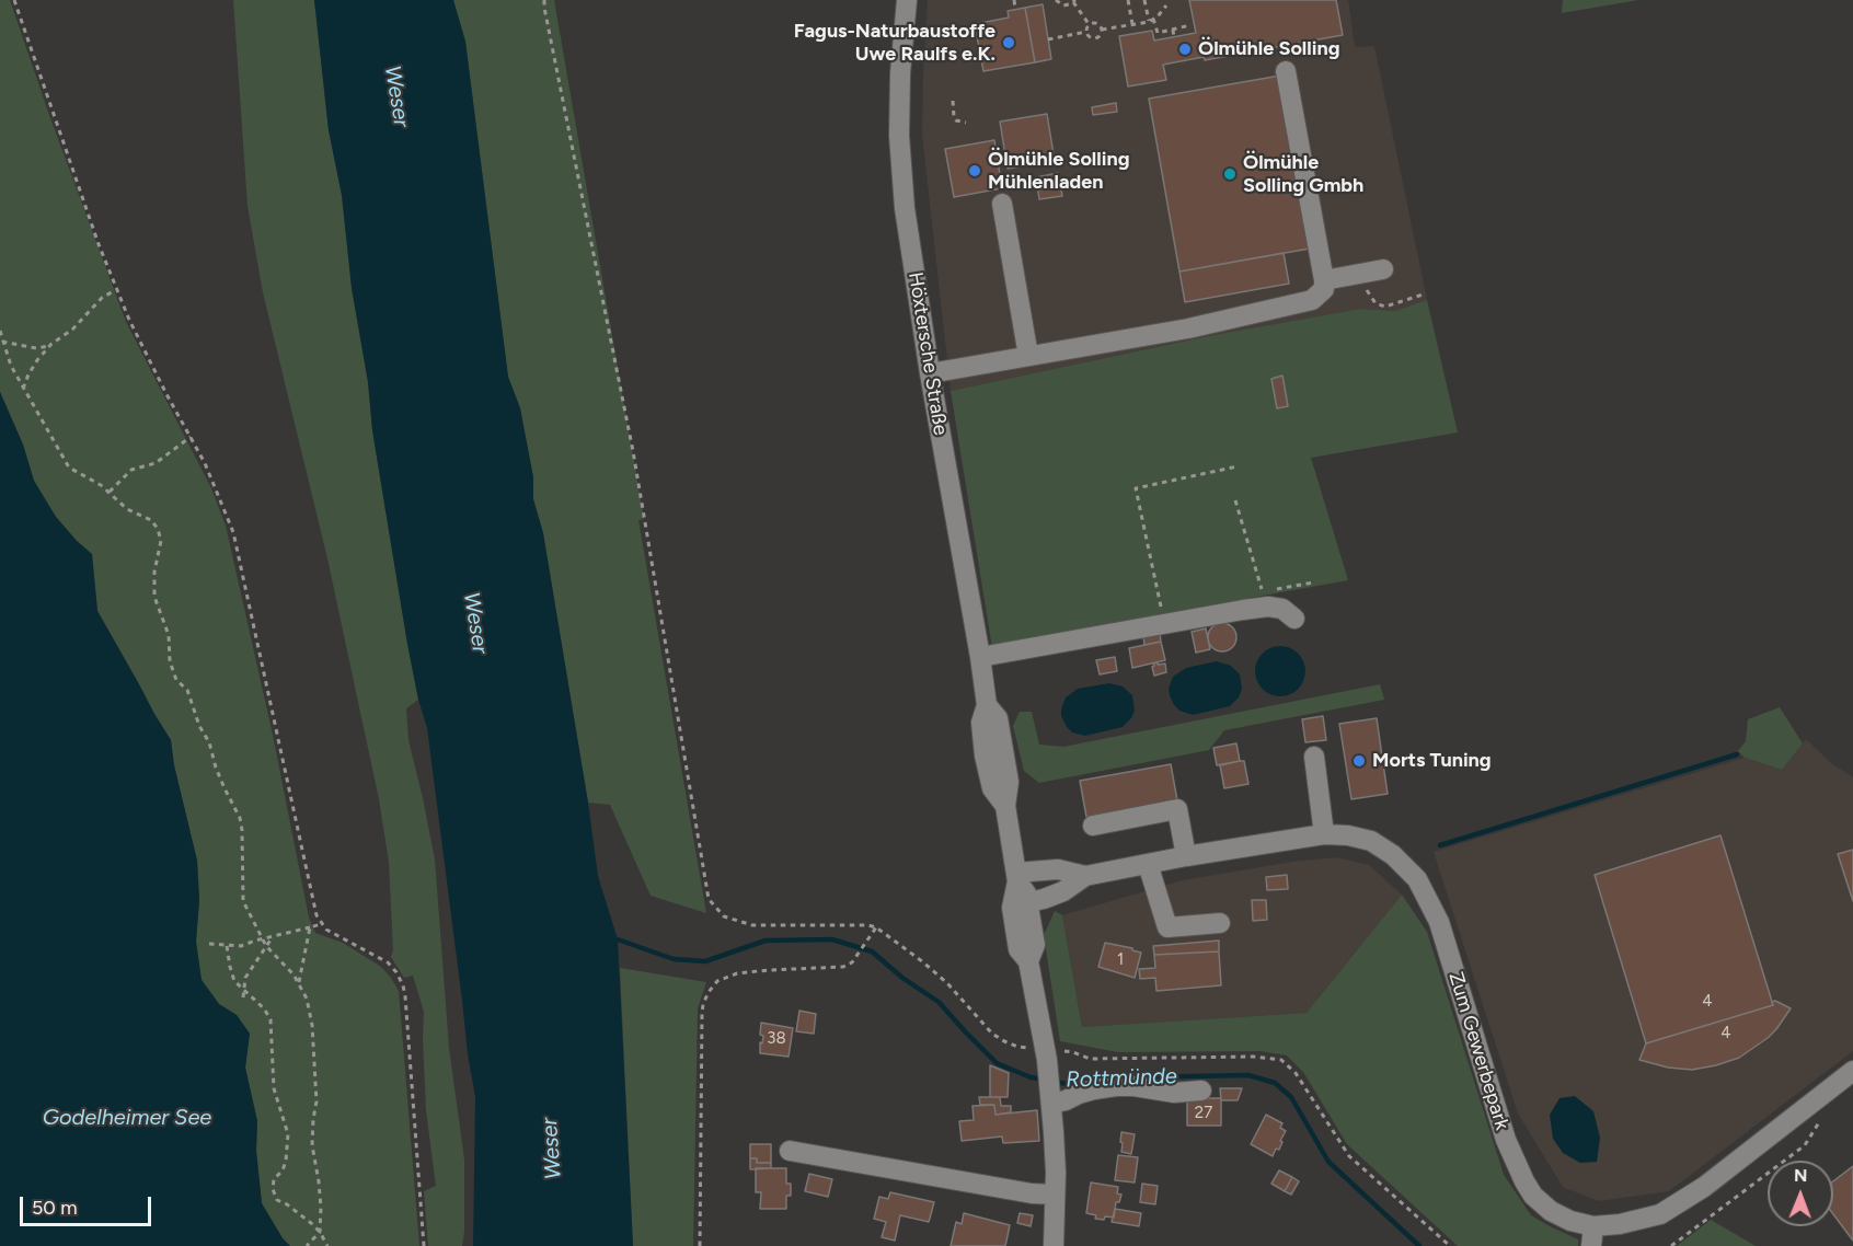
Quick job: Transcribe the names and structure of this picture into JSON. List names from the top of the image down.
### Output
{
  "streets": {
    "street": ["Höxtersche Straße", "Zum Gewerbepark"]
  },
  "crossings": [
    ["Höxtersche Straße", "Zum Gewerbepark"]
  ],
  "water": ["Weser", "Rottmünde", "Godelheimer See"],
  "places": [
    "Fagus-Naturbaustoffe Uwe Raulfs e.K.",
    "Ölmühle Solling",
    "Ölmühle Solling Mühlenladen",
    "Ölmühle Solling Gmbh",
    "Morts Tuning"
  ],
  "house_numbers": [
    "1",
    "4",
    "4",
    "38",
    "27"
  ],
  "scale_bar": "50 m",
  "north": "top"
}
